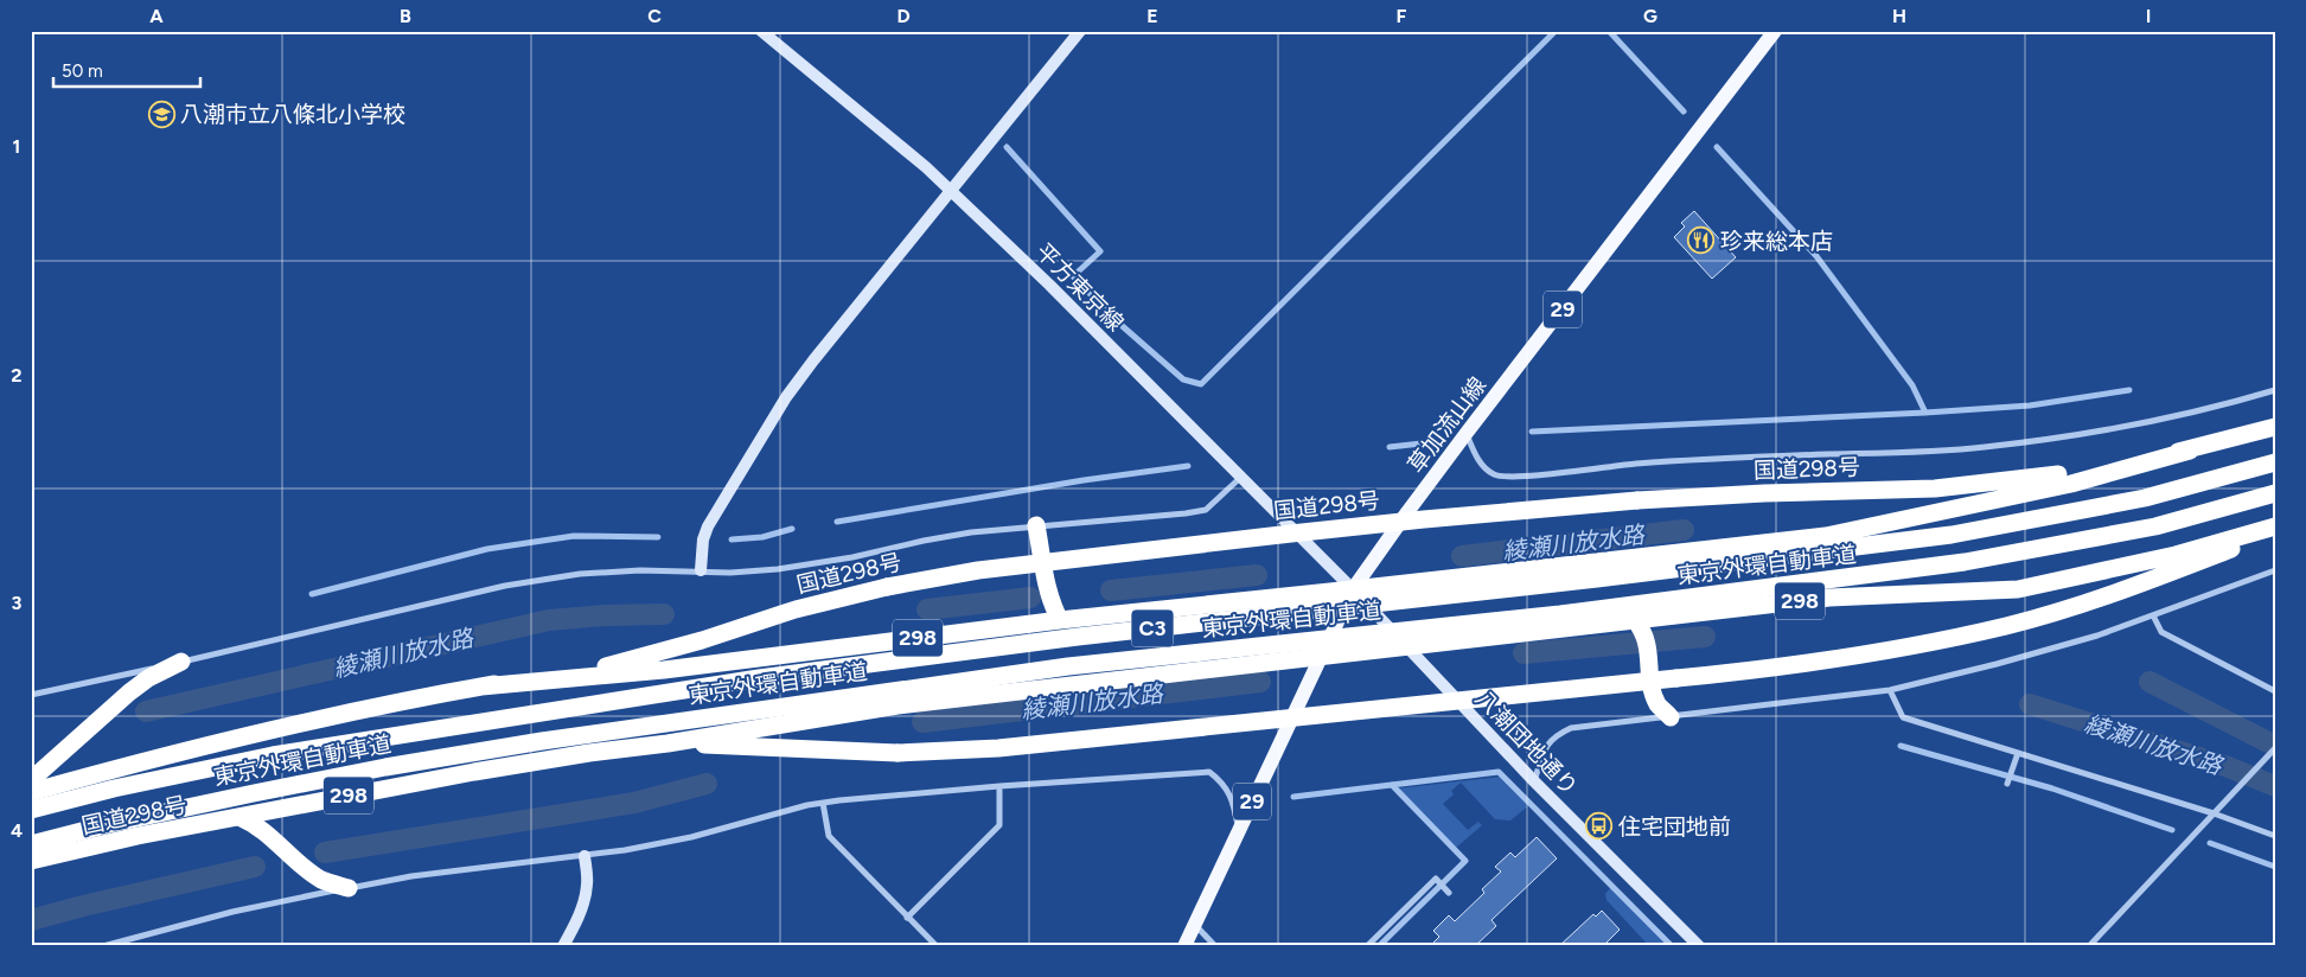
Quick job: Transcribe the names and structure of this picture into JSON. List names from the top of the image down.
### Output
{
  "streets": {
    "highway": [
      "国道298号",
      "東京外環自動車道",
      "298",
      "C3"
    ],
    "main road": ["29", "草加流山線"],
    "street": ["平方東京線", "八潮団地通り"]
  },
  "crossings": [
    ["平方東京線", "草加流山線"],
    ["平方東京線", "国道298号"],
    ["平方東京線", "八潮団地通り"],
    ["草加流山線", "国道298号"],
    ["草加流山線", "八潮団地通り"],
    ["国道298号", "八潮団地通り"]
  ],
  "water": ["綾瀬川放水路"],
  "places": {
    "school or university": ["八潮市立八條北小学校"],
    "restaurant": ["珍来総本店"],
    "bus stop": ["住宅団地前"]
  },
  "scale_bar": "50 m",
  "grid": {
    "columns": [
      "A",
      "B",
      "C",
      "D",
      "E",
      "F",
      "G",
      "H",
      "I"
    ],
    "rows": [
      "1",
      "2",
      "3",
      "4"
    ]
  }
}
